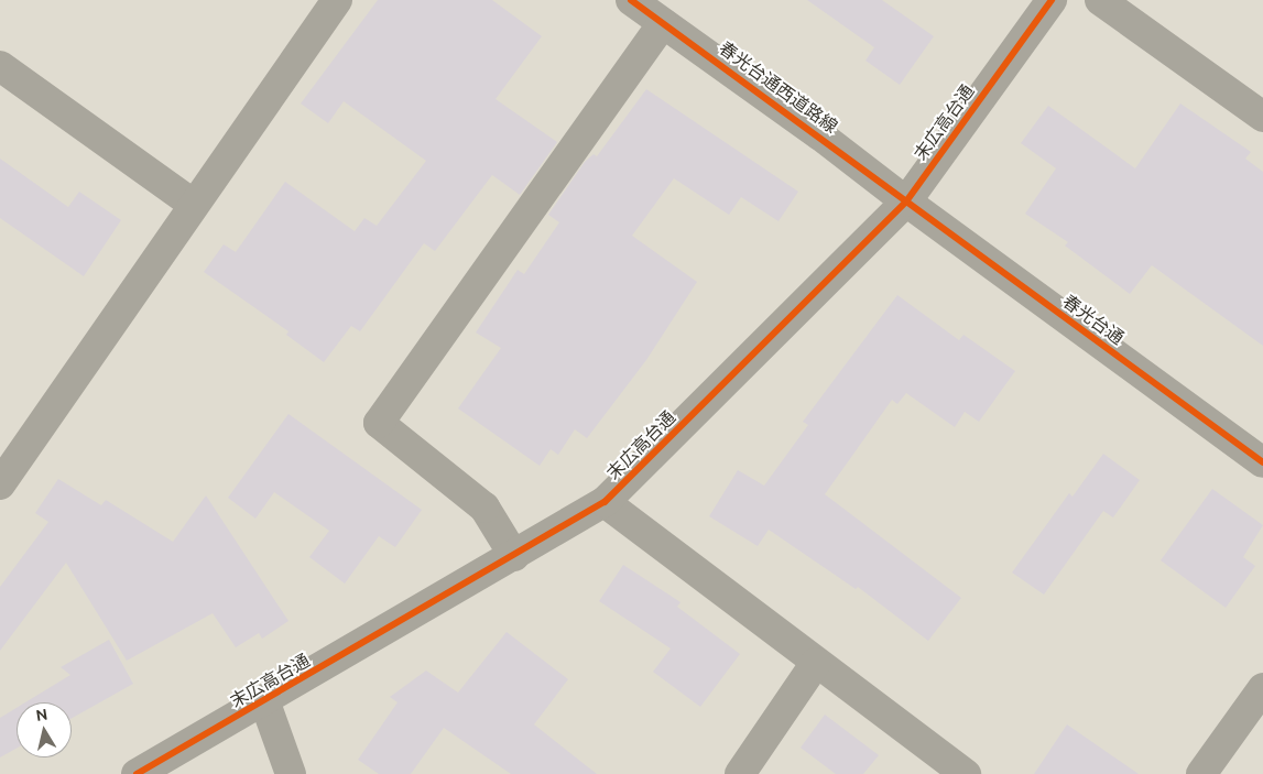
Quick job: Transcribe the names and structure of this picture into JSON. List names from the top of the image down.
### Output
{
  "streets": {
    "street": ["春光台通西道路線", "末広高台通", "春光台通"]
  },
  "crossings": [
    ["春光台通西道路線", "末広高台通"],
    ["春光台通西道路線", "春光台通"],
    ["末広高台通", "春光台通"]
  ],
  "north": "top"
}
